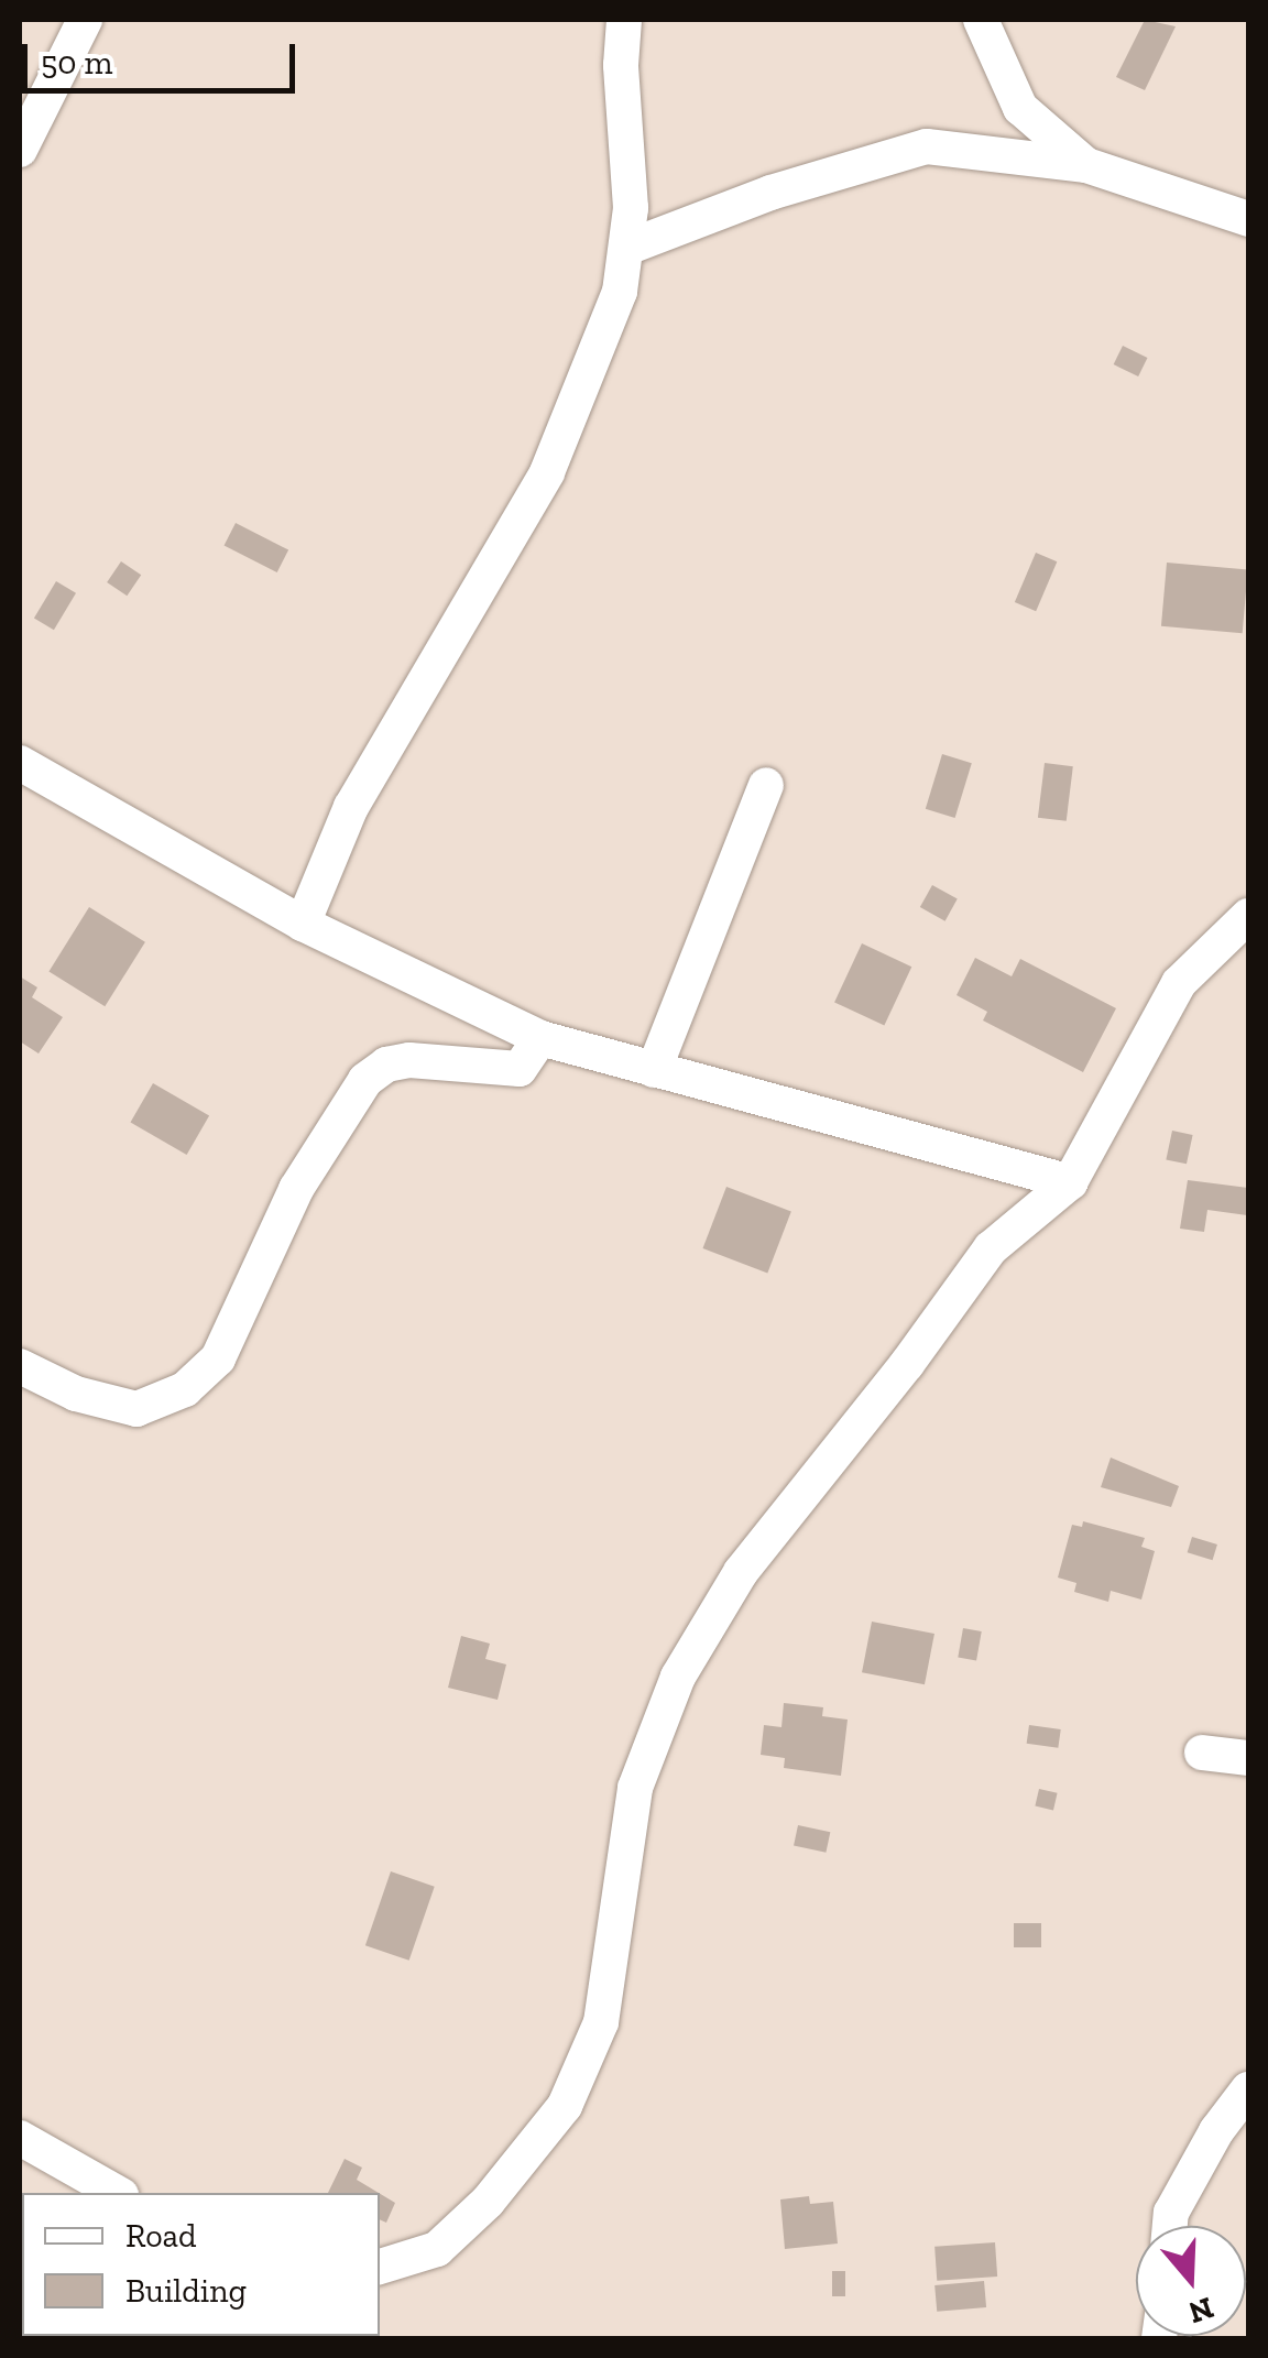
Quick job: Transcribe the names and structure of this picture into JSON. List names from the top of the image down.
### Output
{
  "legend": ["Road", "Building"],
  "scale_bar": "50 m",
  "north": "bottom"
}
